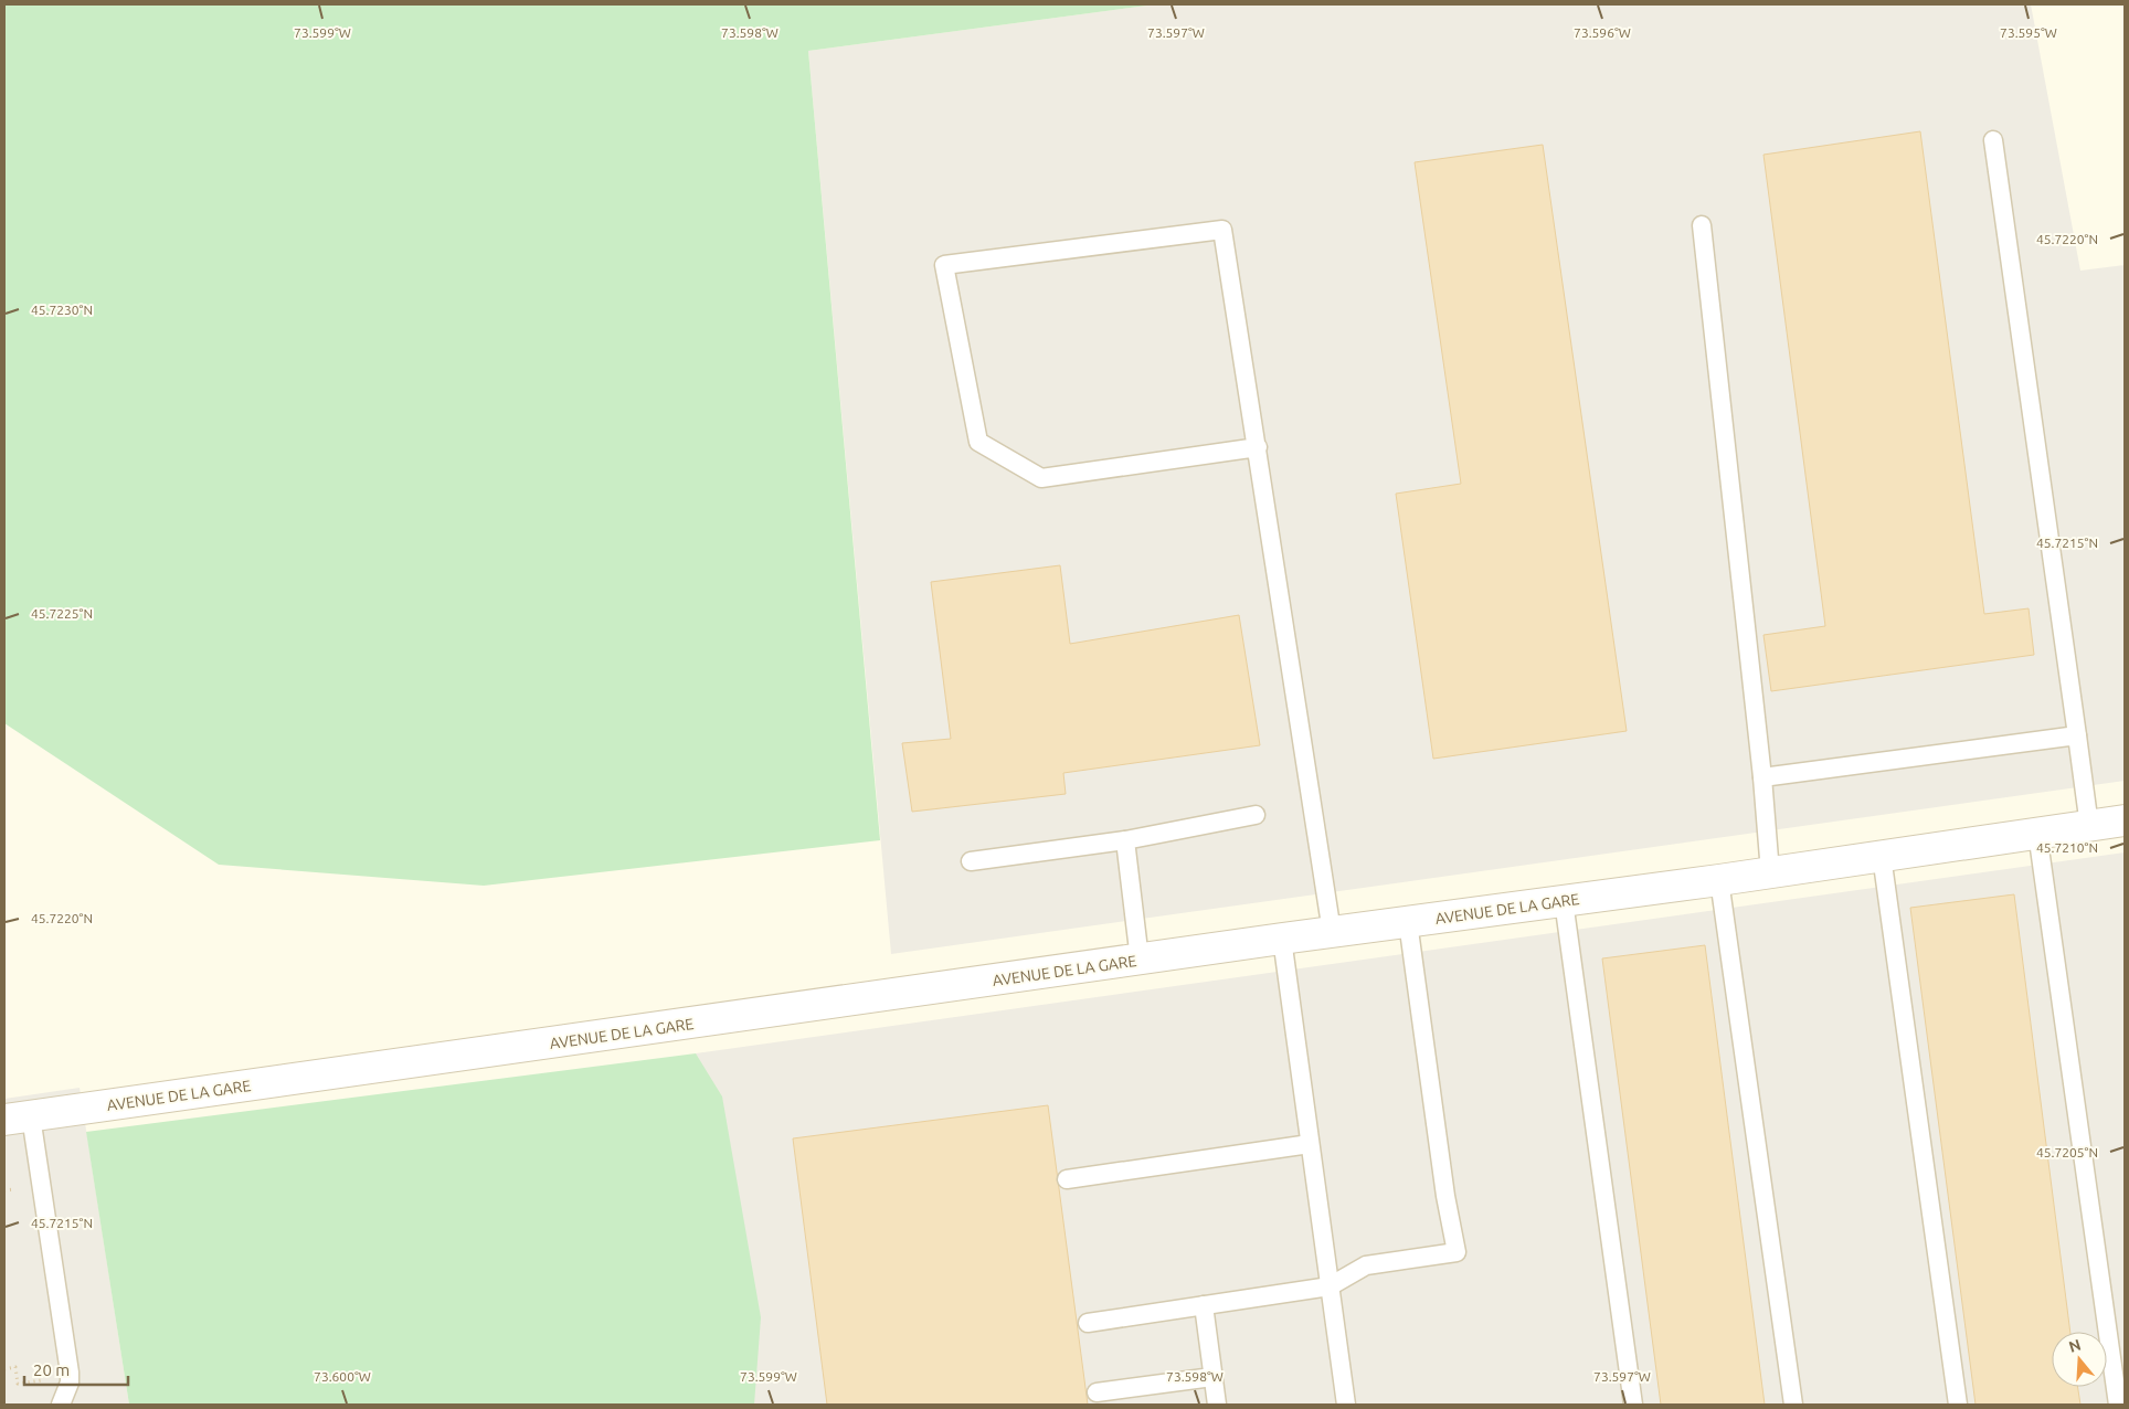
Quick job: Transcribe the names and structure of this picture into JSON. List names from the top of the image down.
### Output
{
  "streets": {
    "street": ["AVENUE DE LA GARE"]
  },
  "scale_bar": "20 m",
  "north": "top",
  "coordinates": [
    "73.599°W",
    "73.598°W",
    "73.597°W",
    "73.596°W",
    "73.595°W",
    "45.7220°N",
    "45.7230°N",
    "45.7215°N",
    "45.7225°N",
    "45.7210°N",
    "45.7205°N",
    "73.600°W"
  ]
}
